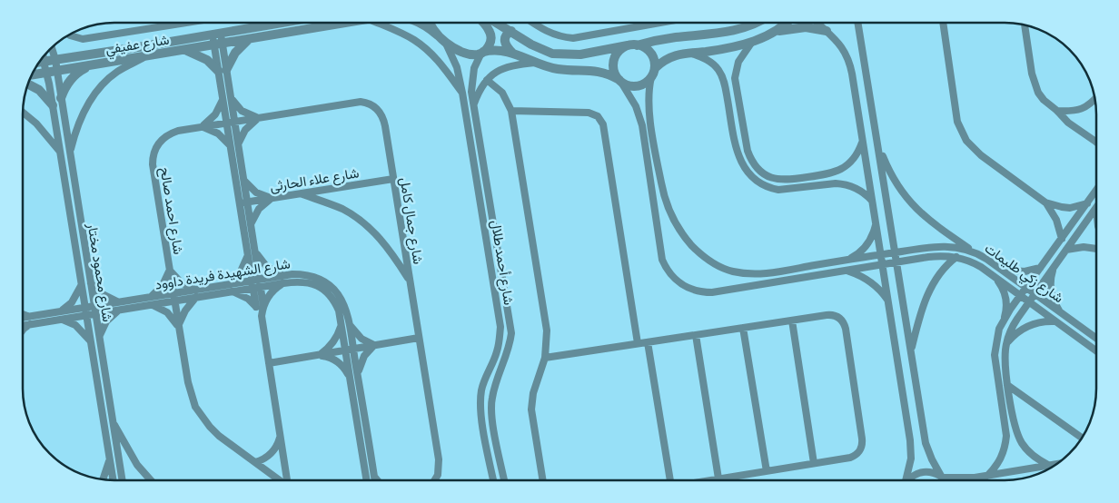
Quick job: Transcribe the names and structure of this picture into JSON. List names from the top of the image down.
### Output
{
  "streets": {
    "street": [
      "شارع عفيفي",
      "شارع علاء الحارثى",
      "شارع احمد صالح",
      "شارع جمال كامل",
      "شارع أحمد طلال",
      "شارع محمود مختار",
      "شارع زكي طليمات",
      "شارع الشهيدة فريدة داوود"
    ]
  },
  "crossings": [
    ["شارع عفيفي", "شارع أحمد طلال"],
    ["شارع عفيفي", "شارع محمود مختار"],
    ["شارع علاء الحارثى", "شارع جمال كامل"],
    ["شارع احمد صالح", "شارع جمال كامل"],
    ["شارع احمد صالح", "شارع الشهيدة فريدة داوود"],
    ["شارع محمود مختار", "شارع الشهيدة فريدة داوود"]
  ]
}
